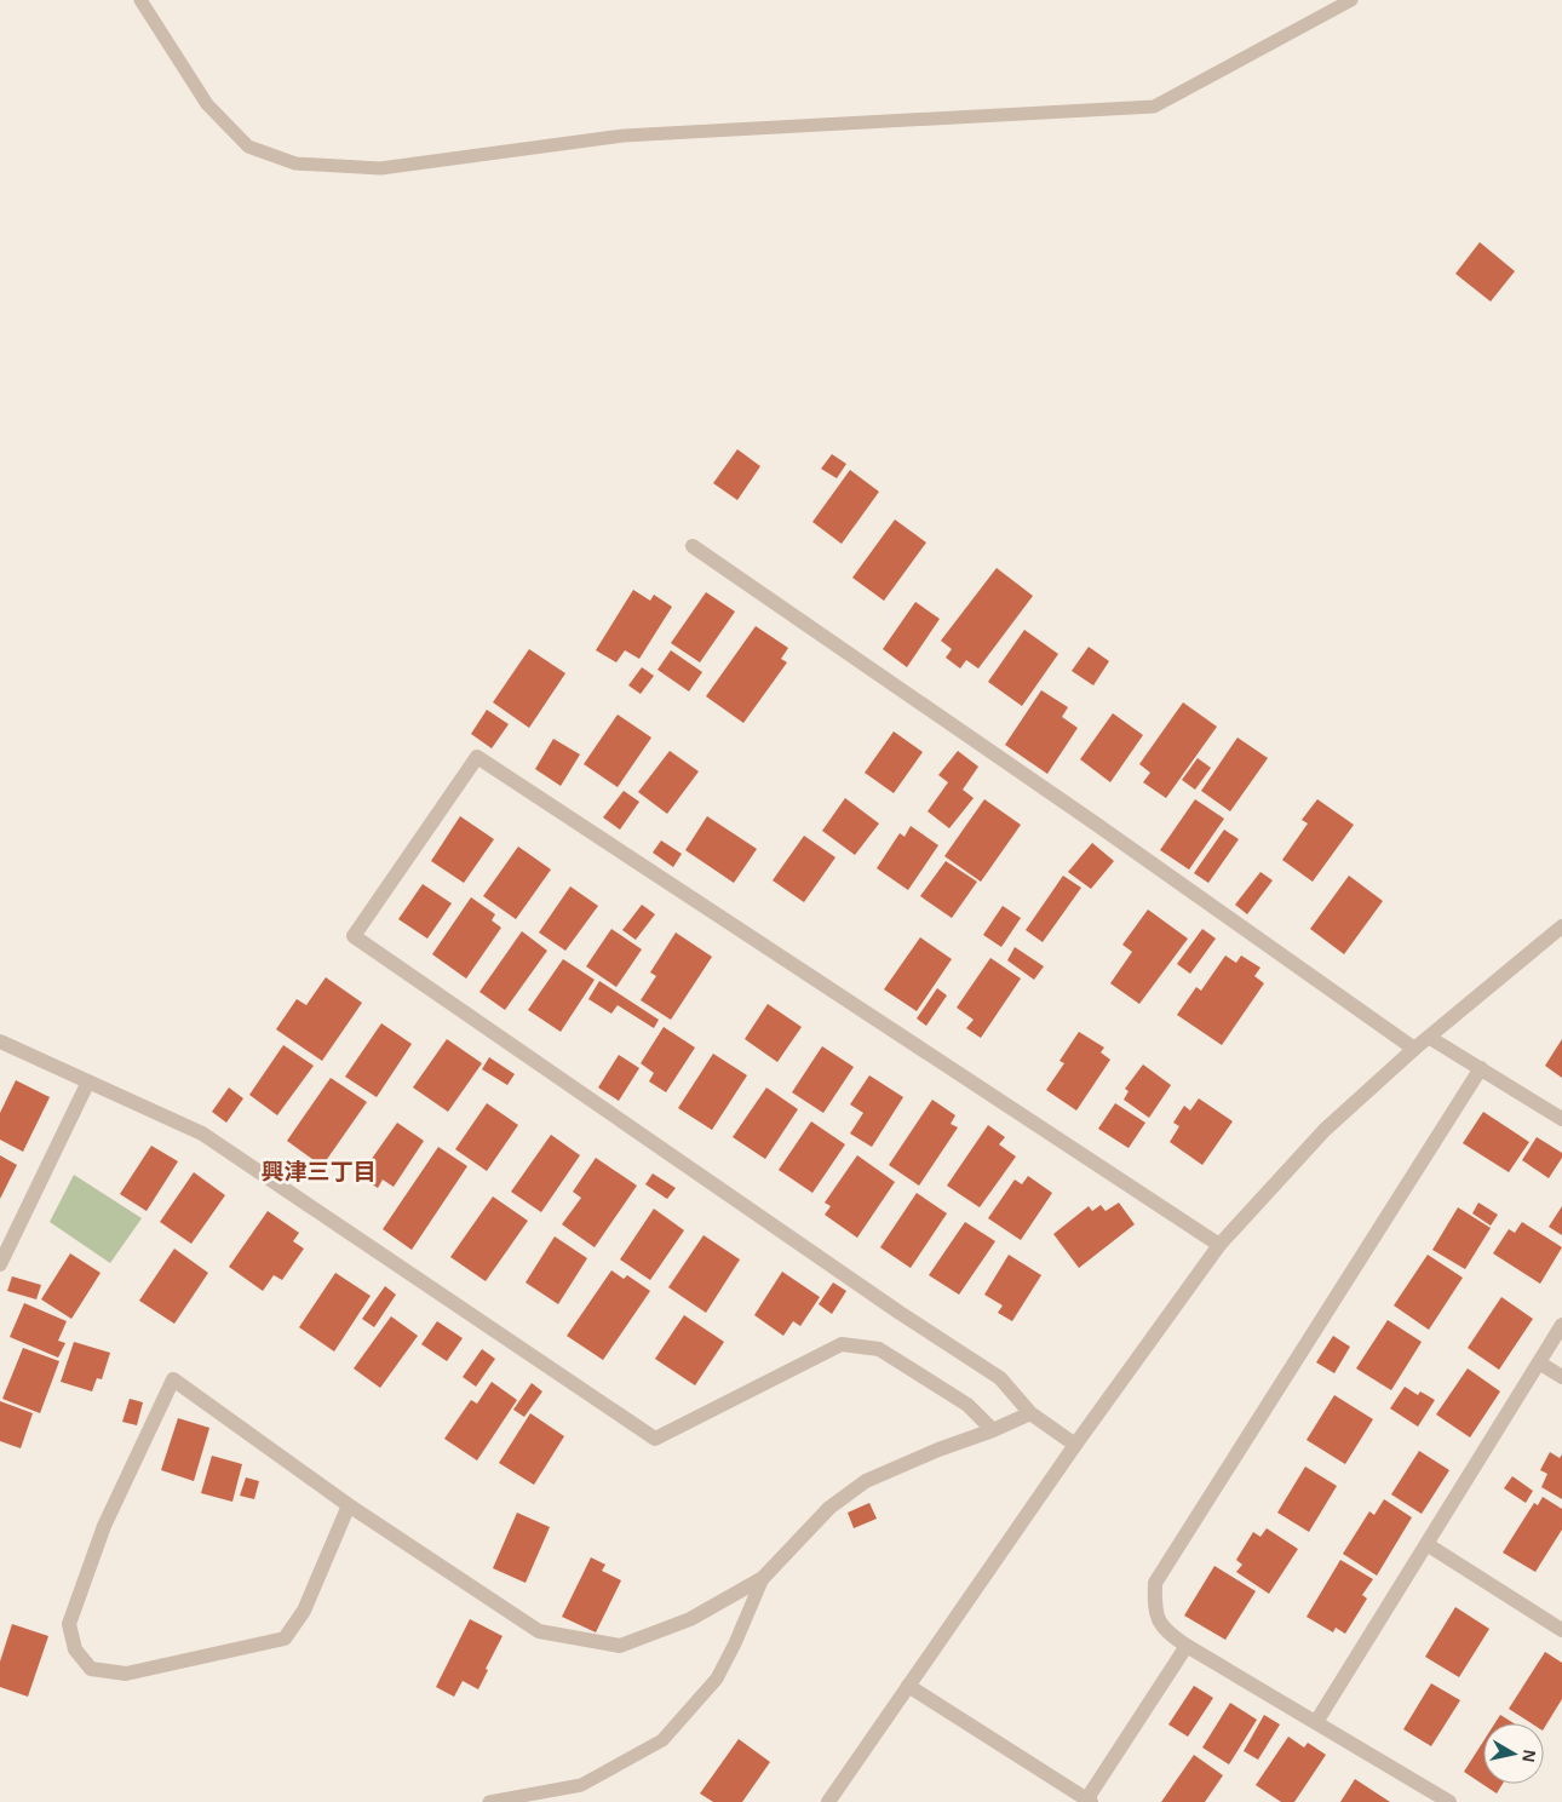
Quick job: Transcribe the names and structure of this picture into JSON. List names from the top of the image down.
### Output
{
  "districts": ["興津三丁目"],
  "north": "right"
}
